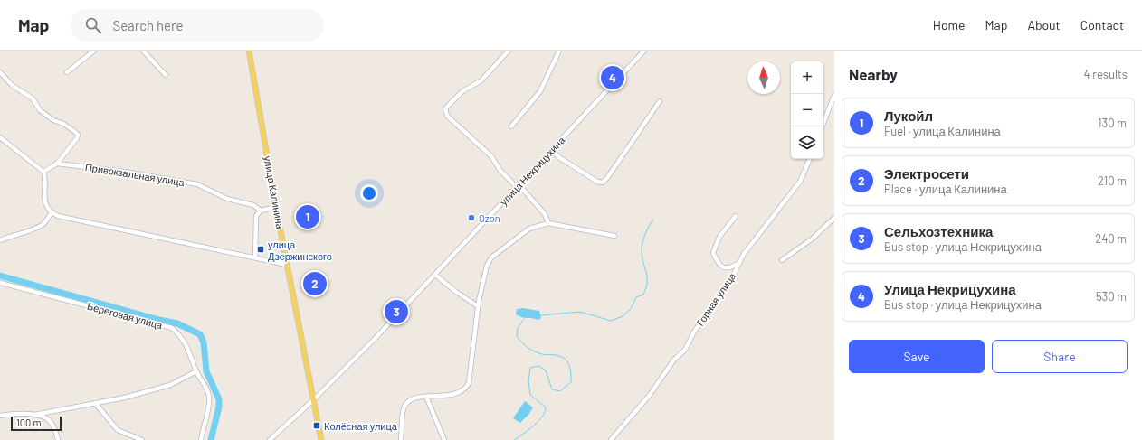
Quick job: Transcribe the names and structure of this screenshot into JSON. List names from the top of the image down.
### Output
{
  "streets": {
    "main road": ["улица Калинина"],
    "street": [
      "улица Некрицухина",
      "Привокзальная улица",
      "Горная улица",
      "Береговая улица"
    ]
  },
  "crossings": [
    ["улица Некрицухина", "улица Калинина"]
  ],
  "places": {
    "other": ["Ozon"],
    "transit": ["улица Дзержинского", "Колёсная улица"]
  },
  "scale_bar": "100 m",
  "north": "top",
  "page": {
    "header": "Map",
    "search": "Search here",
    "nav": [
      "Home",
      "Map",
      "About",
      "Contact"
    ],
    "heading": ["Nearby", "4 results"],
    "map_buttons": ["+", "−"],
    "pins": [
      "4",
      "1",
      "2",
      "3"
    ],
    "list": [
      {
        "mark": "1",
        "name": "Лукойл",
        "note": "Fuel · улица Калинина",
        "value": "130 m"
      },
      {
        "mark": "2",
        "name": "Электросети",
        "note": "Place · улица Калинина",
        "value": "210 m"
      },
      {
        "mark": "3",
        "name": "Сельхозтехника",
        "note": "Bus stop · улица Некрицухина",
        "value": "240 m"
      },
      {
        "mark": "4",
        "name": "Улица Некрицухина",
        "note": "Bus stop · улица Некрицухина",
        "value": "530 m"
      }
    ],
    "buttons": ["Save", "Share"],
    "scale": "100 m"
  }
}
